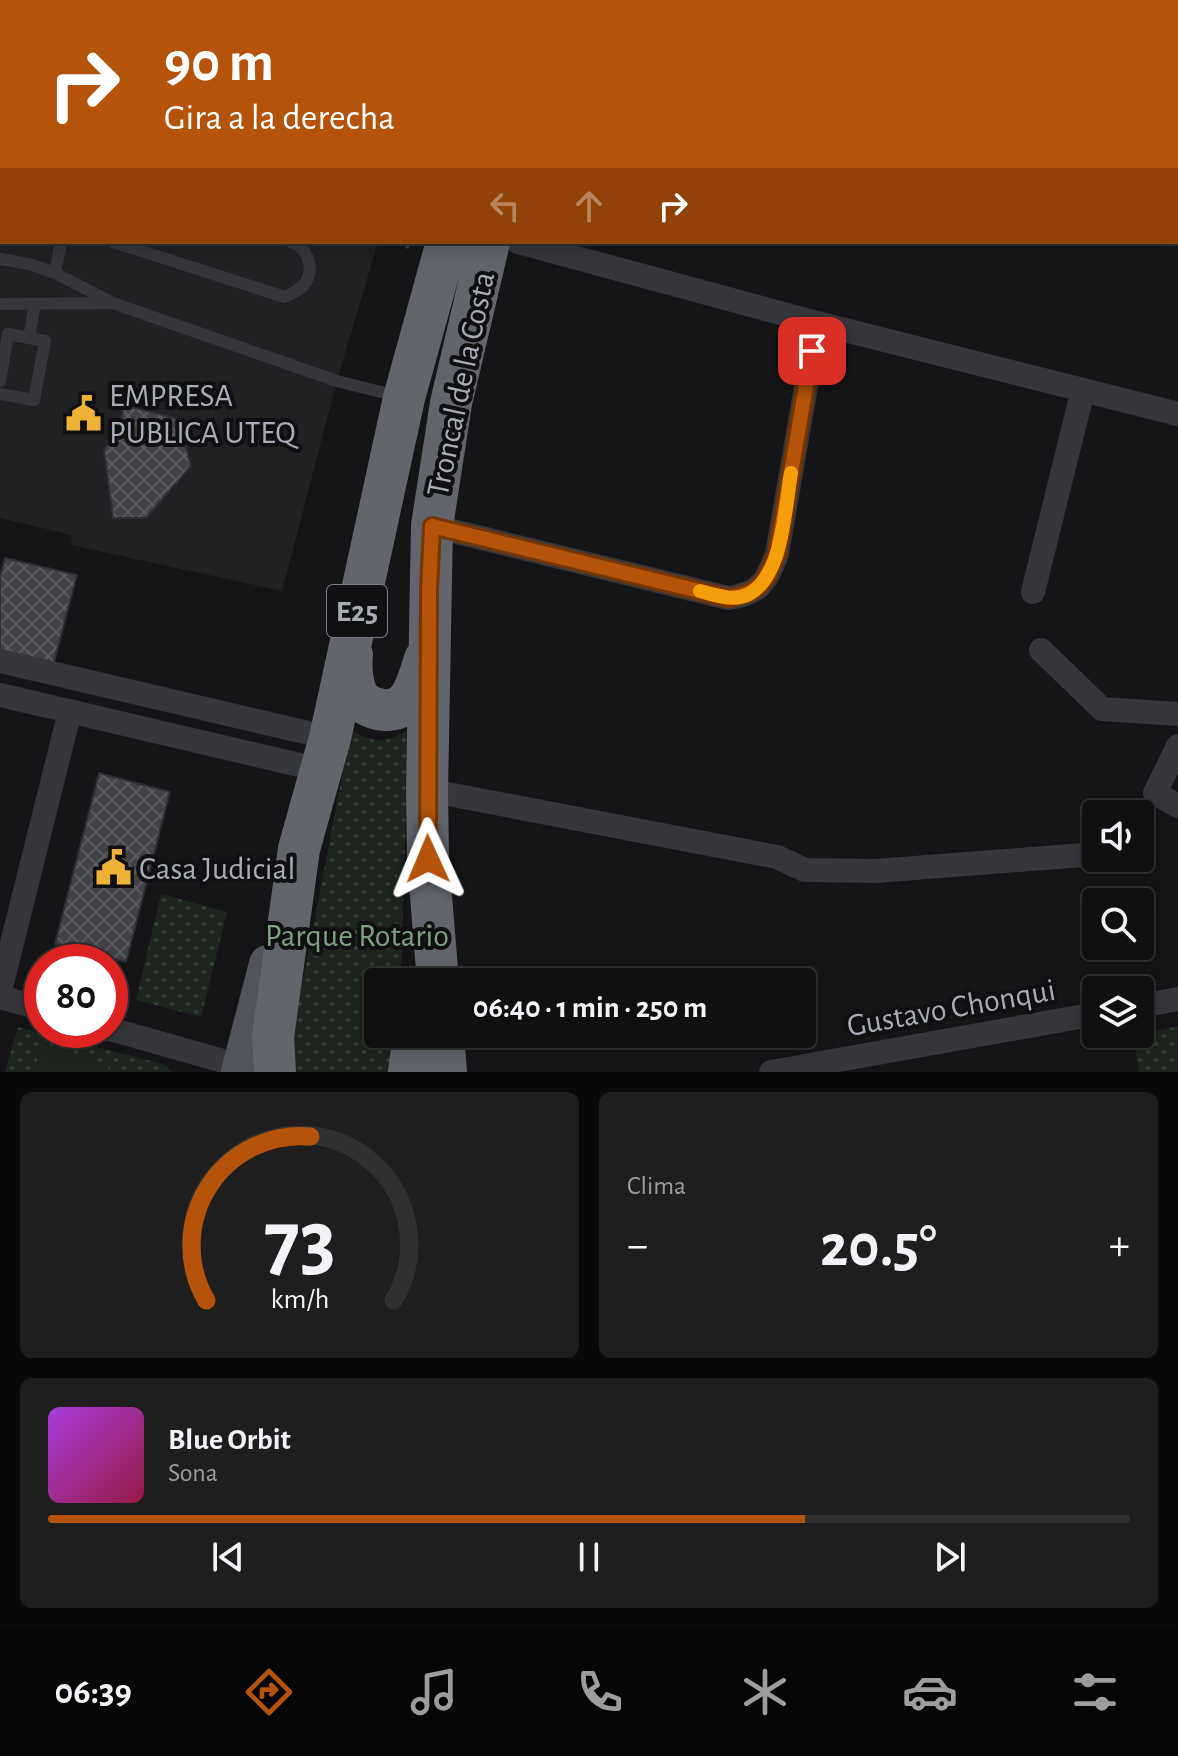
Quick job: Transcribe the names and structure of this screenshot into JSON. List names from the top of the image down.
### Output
{
  "streets": {
    "highway": ["Troncal de la Costa", "E25"],
    "street": ["Gustavo Chonqui"]
  },
  "crossings": [
    ["Troncal de la Costa", "E25"]
  ],
  "parks": ["Parque Rotario"],
  "places": {
    "public building": ["EMPRESA PUBLICA UTEQ", "Casa Judicial"]
  },
  "page": {
    "turn": ["90 m", "Gira a la derecha"],
    "limit": "80",
    "trip": "06:40 · 1 min · 250 m",
    "tile": "Clima",
    "heat": ["−", "20.5°", "+"],
    "song": ["Blue Orbit", "Sona"],
    "tabs": "06:39",
    "gauge": ["73", "km/h"]
  }
}
